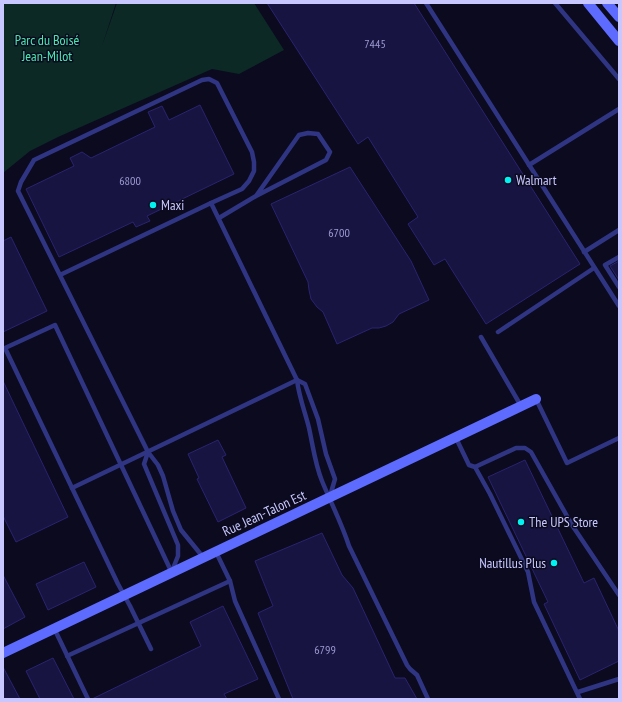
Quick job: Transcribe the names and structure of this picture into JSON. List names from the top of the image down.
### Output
{
  "streets": {
    "main road": ["Rue Jean-Talon Est"]
  },
  "parks": ["Parc du Boisé Jean-Milot"],
  "places": [
    "Walmart",
    "Maxi",
    "The UPS Store",
    "Nautillus Plus"
  ],
  "house_numbers": [
    "7445",
    "6800",
    "6700",
    "6799"
  ]
}
